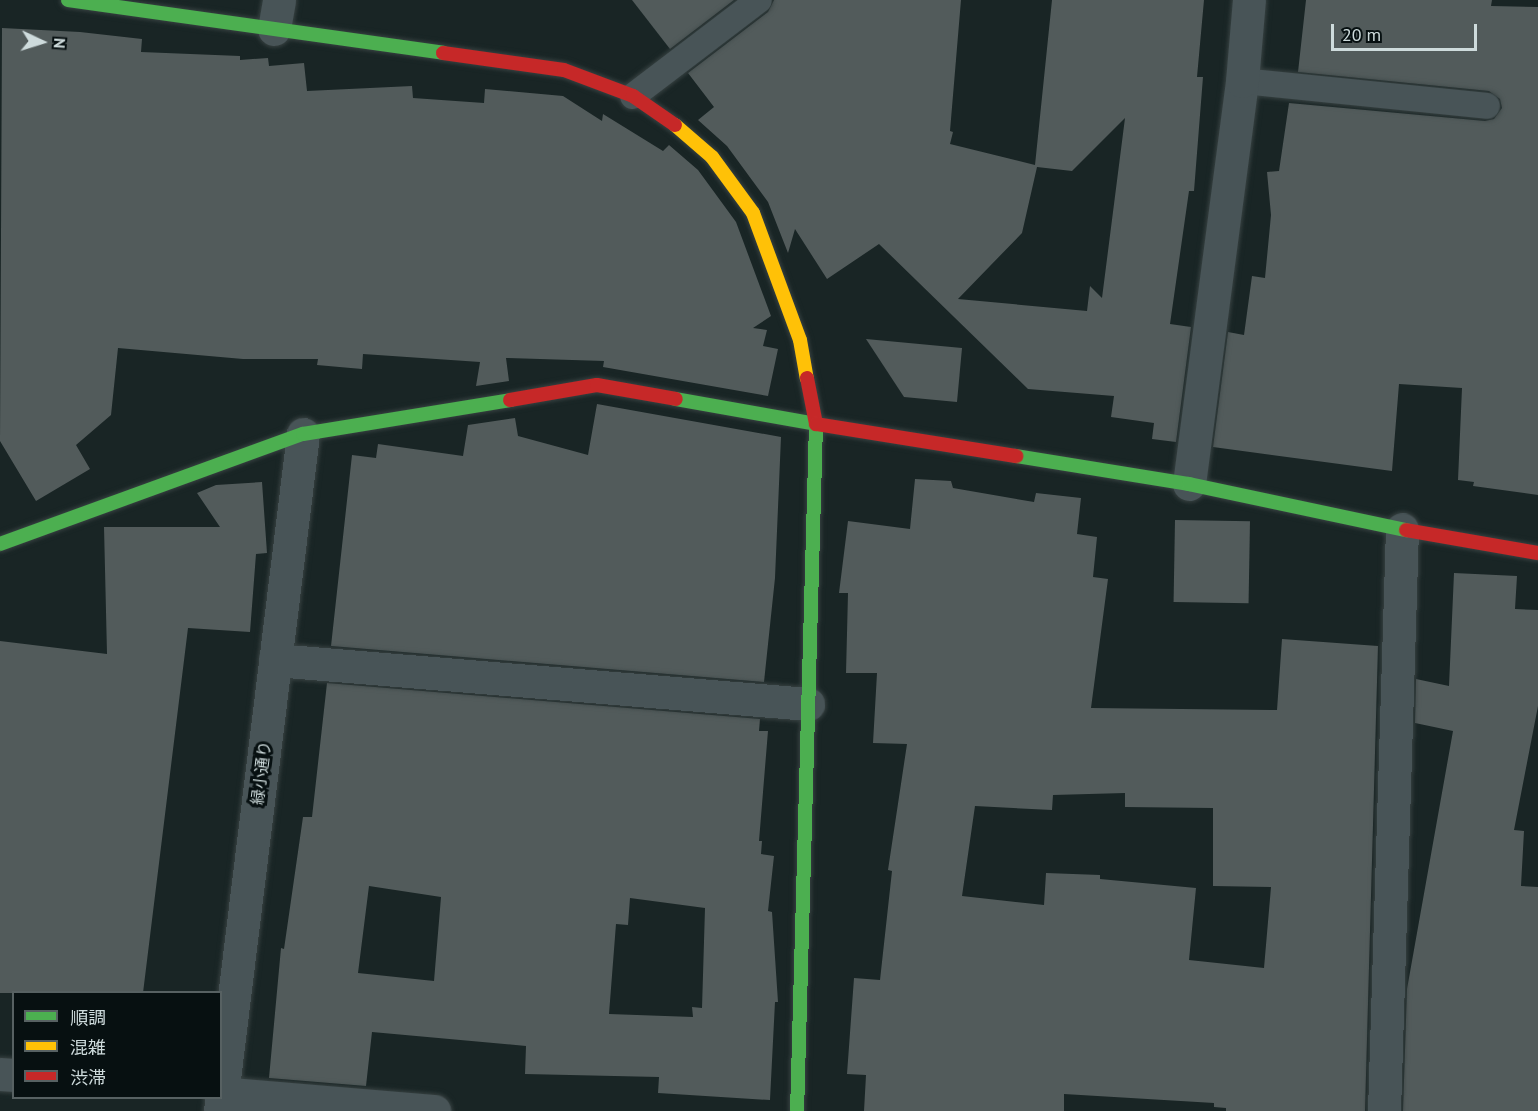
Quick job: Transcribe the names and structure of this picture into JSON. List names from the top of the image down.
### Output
{
  "streets": {
    "street": ["緑小通り"]
  },
  "legend": ["順調", "混雑", "渋滞"],
  "scale_bar": "20 m",
  "north": "right"
}
